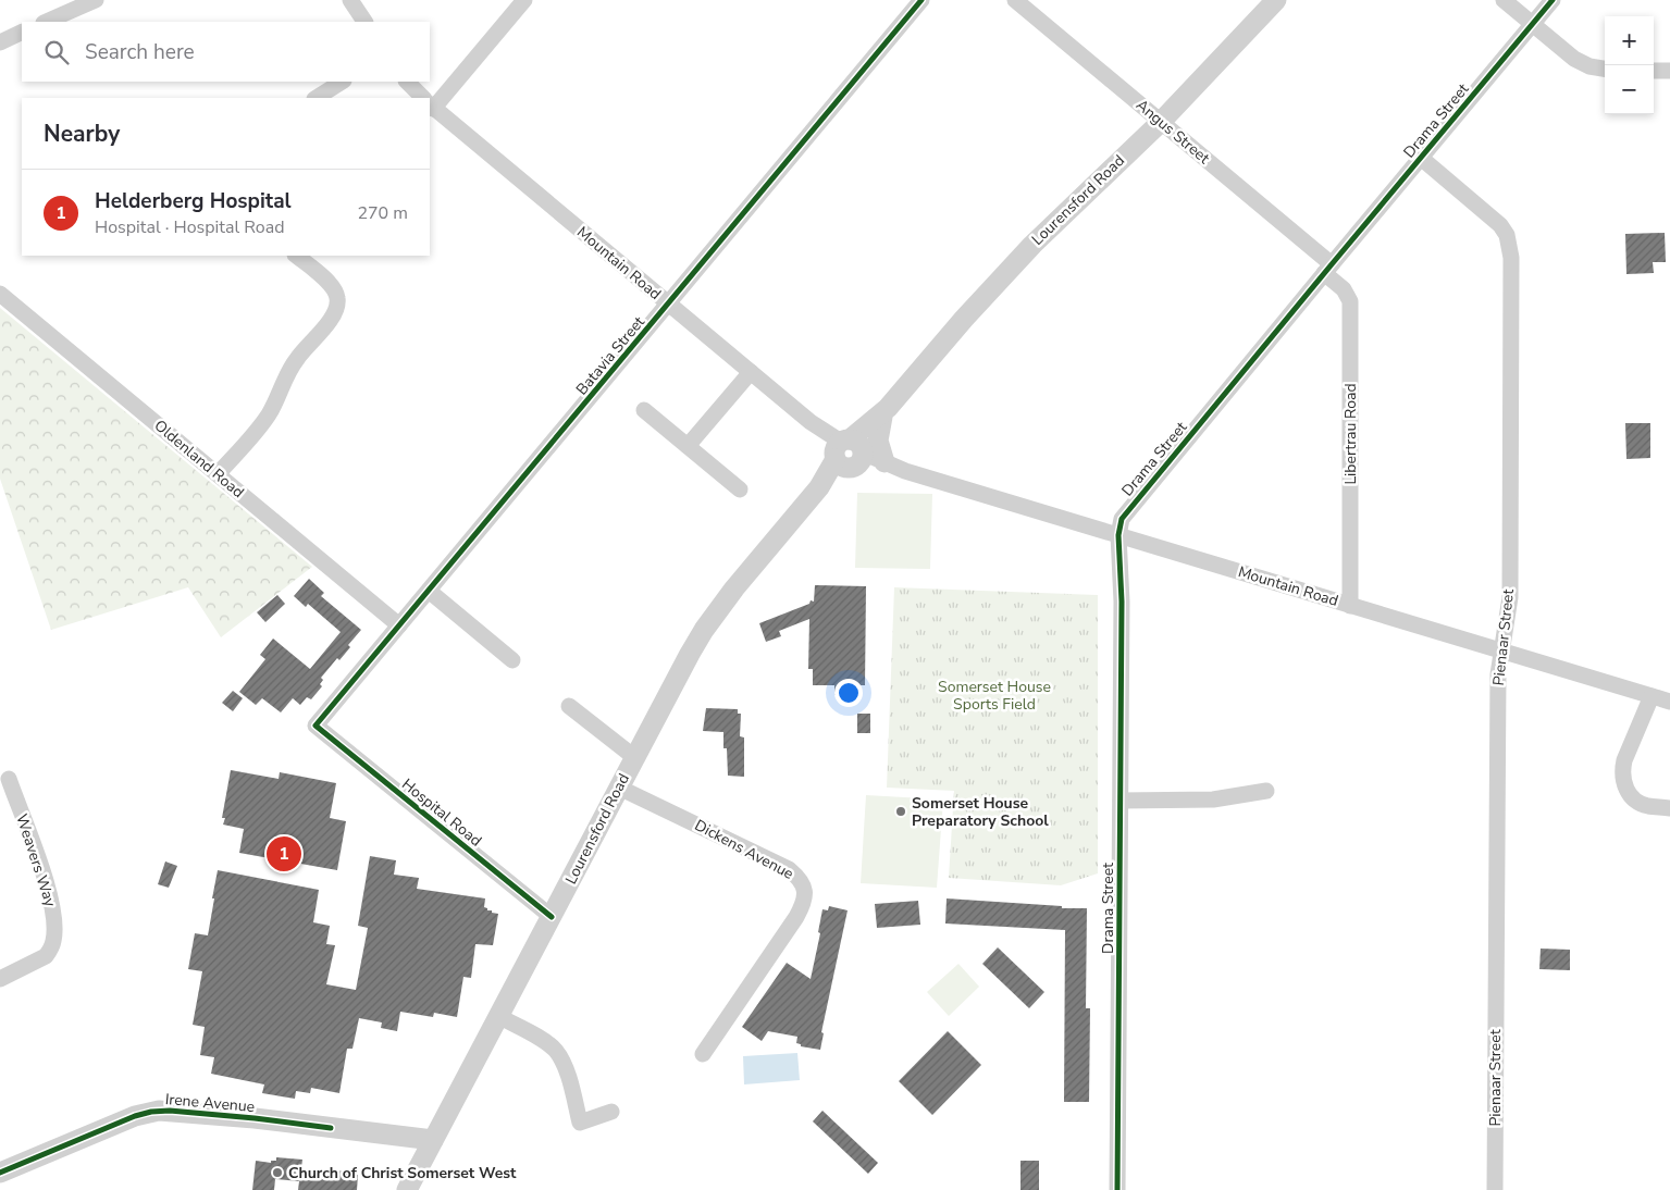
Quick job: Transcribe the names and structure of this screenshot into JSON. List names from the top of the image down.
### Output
{
  "streets": {
    "street": [
      "Drama Street",
      "Angus Street",
      "Lourensford Road",
      "Mountain Road",
      "Batavia Street",
      "Libertrau Road",
      "Oldenland Road",
      "Pienaar Street",
      "Hospital Road",
      "Dickens Avenue",
      "Weavers Way",
      "Irene Avenue"
    ]
  },
  "crossings": [
    ["Drama Street", "Angus Street"],
    ["Drama Street", "Mountain Road"],
    ["Drama Street", "Libertrau Road"],
    ["Drama Street", "Pienaar Street"],
    ["Angus Street", "Lourensford Road"],
    ["Angus Street", "Libertrau Road"],
    ["Lourensford Road", "Mountain Road"],
    ["Lourensford Road", "Hospital Road"],
    ["Lourensford Road", "Dickens Avenue"],
    ["Lourensford Road", "Irene Avenue"],
    ["Mountain Road", "Batavia Street"],
    ["Mountain Road", "Libertrau Road"],
    ["Mountain Road", "Pienaar Street"],
    ["Batavia Street", "Oldenland Road"],
    ["Batavia Street", "Hospital Road"]
  ],
  "parks": ["Somerset House Sports Field"],
  "places": ["Somerset House Preparatory School", "Church of Christ Somerset West"],
  "page": {
    "map_buttons": ["+", "−"],
    "search": "Search here",
    "heading": "Nearby",
    "list": [
      {
        "mark": "1",
        "name": "Helderberg Hospital",
        "note": "Hospital · Hospital Road",
        "value": "270 m"
      }
    ],
    "pins": "1"
  }
}
